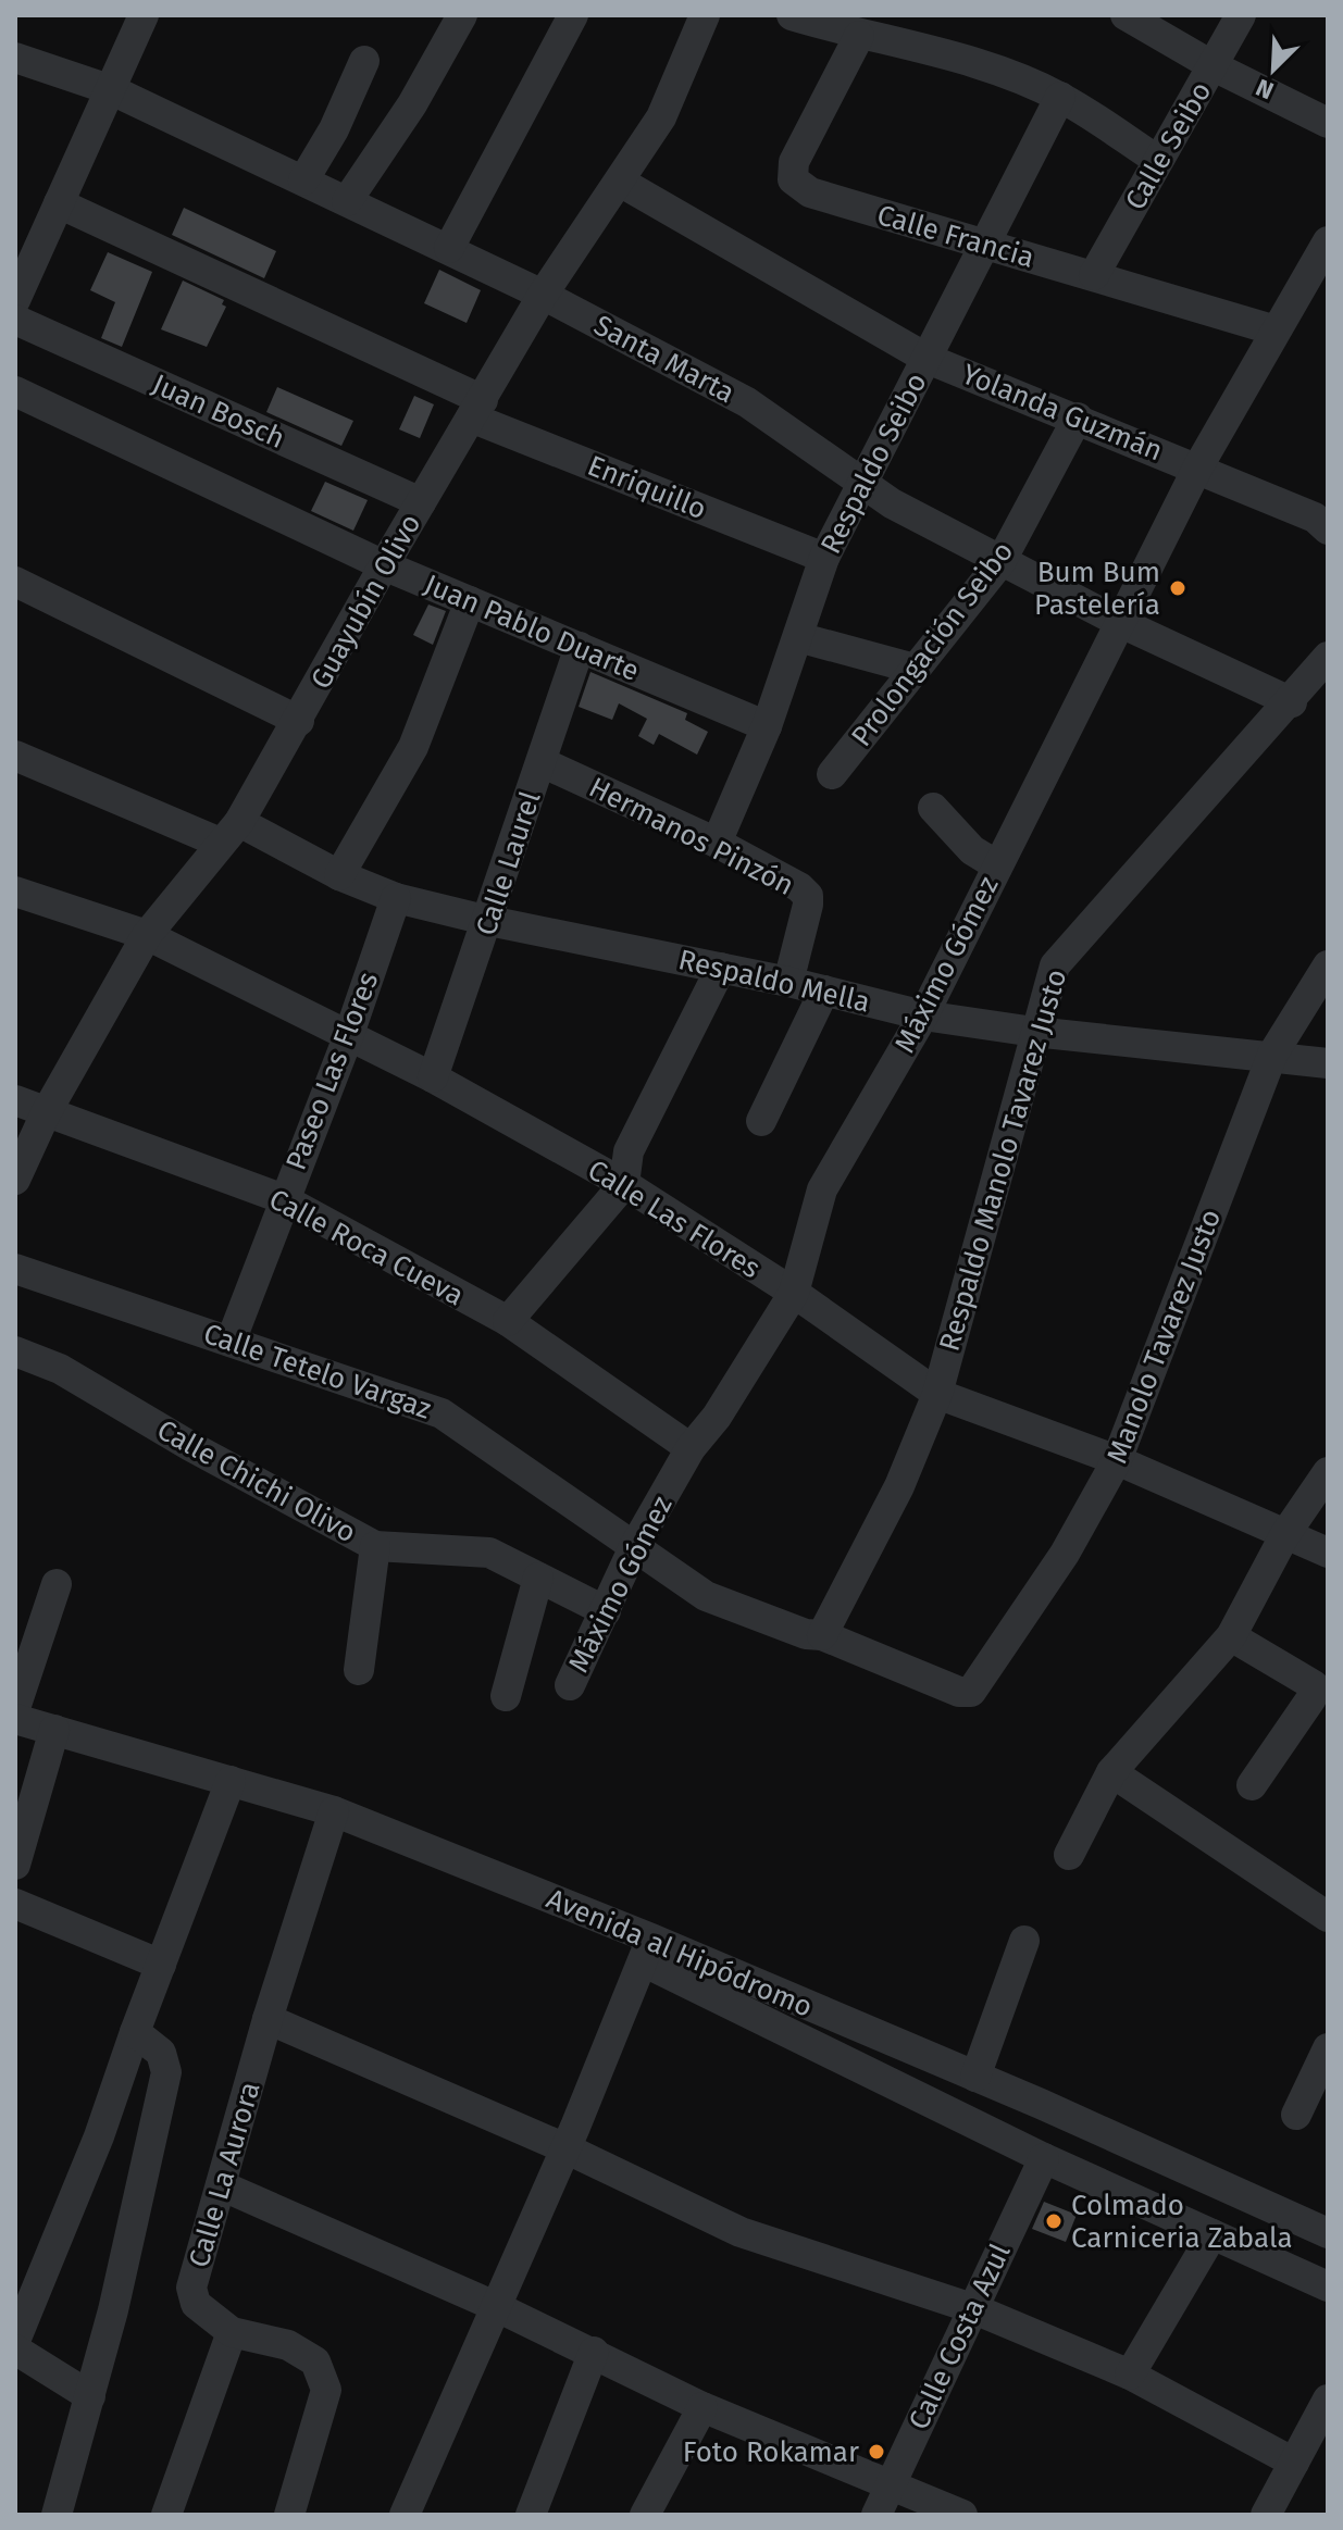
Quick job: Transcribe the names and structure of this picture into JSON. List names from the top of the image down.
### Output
{
  "streets": {
    "street": [
      "Calle Seibo",
      "Calle Francia",
      "Santa Marta",
      "Juan Bosch",
      "Yolanda Guzmán",
      "Respaldo Seibo",
      "Enriquillo",
      "Guayubín Olivo",
      "Juan Pablo Duarte",
      "Prolongación Seibo",
      "Hermanos Pinzón",
      "Calle Laurel",
      "Máximo Gómez",
      "Respaldo Mella",
      "Paseo Las Flores",
      "Respaldo Manolo Tavarez Justo",
      "Calle Las Flores",
      "Calle Roca Cueva",
      "Manolo Tavarez Justo",
      "Calle Tetelo Vargaz",
      "Calle Chichi Olivo",
      "Avenida al Hipódromo",
      "Calle La Aurora",
      "Calle Costa Azul"
    ]
  },
  "crossings": [
    ["Calle Seibo", "Calle Francia"],
    ["Calle Francia", "Respaldo Seibo"],
    ["Calle Francia", "Máximo Gómez"],
    ["Santa Marta", "Respaldo Seibo"],
    ["Santa Marta", "Guayubín Olivo"],
    ["Santa Marta", "Prolongación Seibo"],
    ["Santa Marta", "Máximo Gómez"],
    ["Santa Marta", "Respaldo Manolo Tavarez Justo"],
    ["Juan Bosch", "Guayubín Olivo"],
    ["Yolanda Guzmán", "Respaldo Seibo"],
    ["Yolanda Guzmán", "Guayubín Olivo"],
    ["Yolanda Guzmán", "Prolongación Seibo"],
    ["Yolanda Guzmán", "Máximo Gómez"],
    ["Respaldo Seibo", "Enriquillo"],
    ["Respaldo Seibo", "Juan Pablo Duarte"],
    ["Respaldo Seibo", "Hermanos Pinzón"],
    ["Enriquillo", "Guayubín Olivo"],
    ["Guayubín Olivo", "Juan Pablo Duarte"],
    ["Guayubín Olivo", "Respaldo Mella"],
    ["Guayubín Olivo", "Calle Las Flores"],
    ["Guayubín Olivo", "Calle Roca Cueva"],
    ["Juan Pablo Duarte", "Calle Laurel"],
    ["Hermanos Pinzón", "Calle Laurel"],
    ["Hermanos Pinzón", "Respaldo Mella"],
    ["Calle Laurel", "Respaldo Mella"],
    ["Calle Laurel", "Calle Las Flores"],
    ["Máximo Gómez", "Respaldo Mella"],
    ["Máximo Gómez", "Calle Las Flores"],
    ["Máximo Gómez", "Calle Roca Cueva"],
    ["Máximo Gómez", "Calle Tetelo Vargaz"],
    ["Máximo Gómez", "Calle Chichi Olivo"],
    ["Respaldo Mella", "Paseo Las Flores"],
    ["Respaldo Mella", "Respaldo Manolo Tavarez Justo"],
    ["Respaldo Mella", "Manolo Tavarez Justo"],
    ["Paseo Las Flores", "Calle Las Flores"],
    ["Paseo Las Flores", "Calle Roca Cueva"],
    ["Paseo Las Flores", "Calle Tetelo Vargaz"],
    ["Respaldo Manolo Tavarez Justo", "Calle Las Flores"],
    ["Respaldo Manolo Tavarez Justo", "Calle Tetelo Vargaz"],
    ["Calle Las Flores", "Manolo Tavarez Justo"],
    ["Manolo Tavarez Justo", "Calle Tetelo Vargaz"],
    ["Avenida al Hipódromo", "Calle La Aurora"]
  ],
  "places": ["Bum Bum Pastelería", "Colmado Carniceria Zabala", "Foto Rokamar"],
  "north": "bottom left"
}
